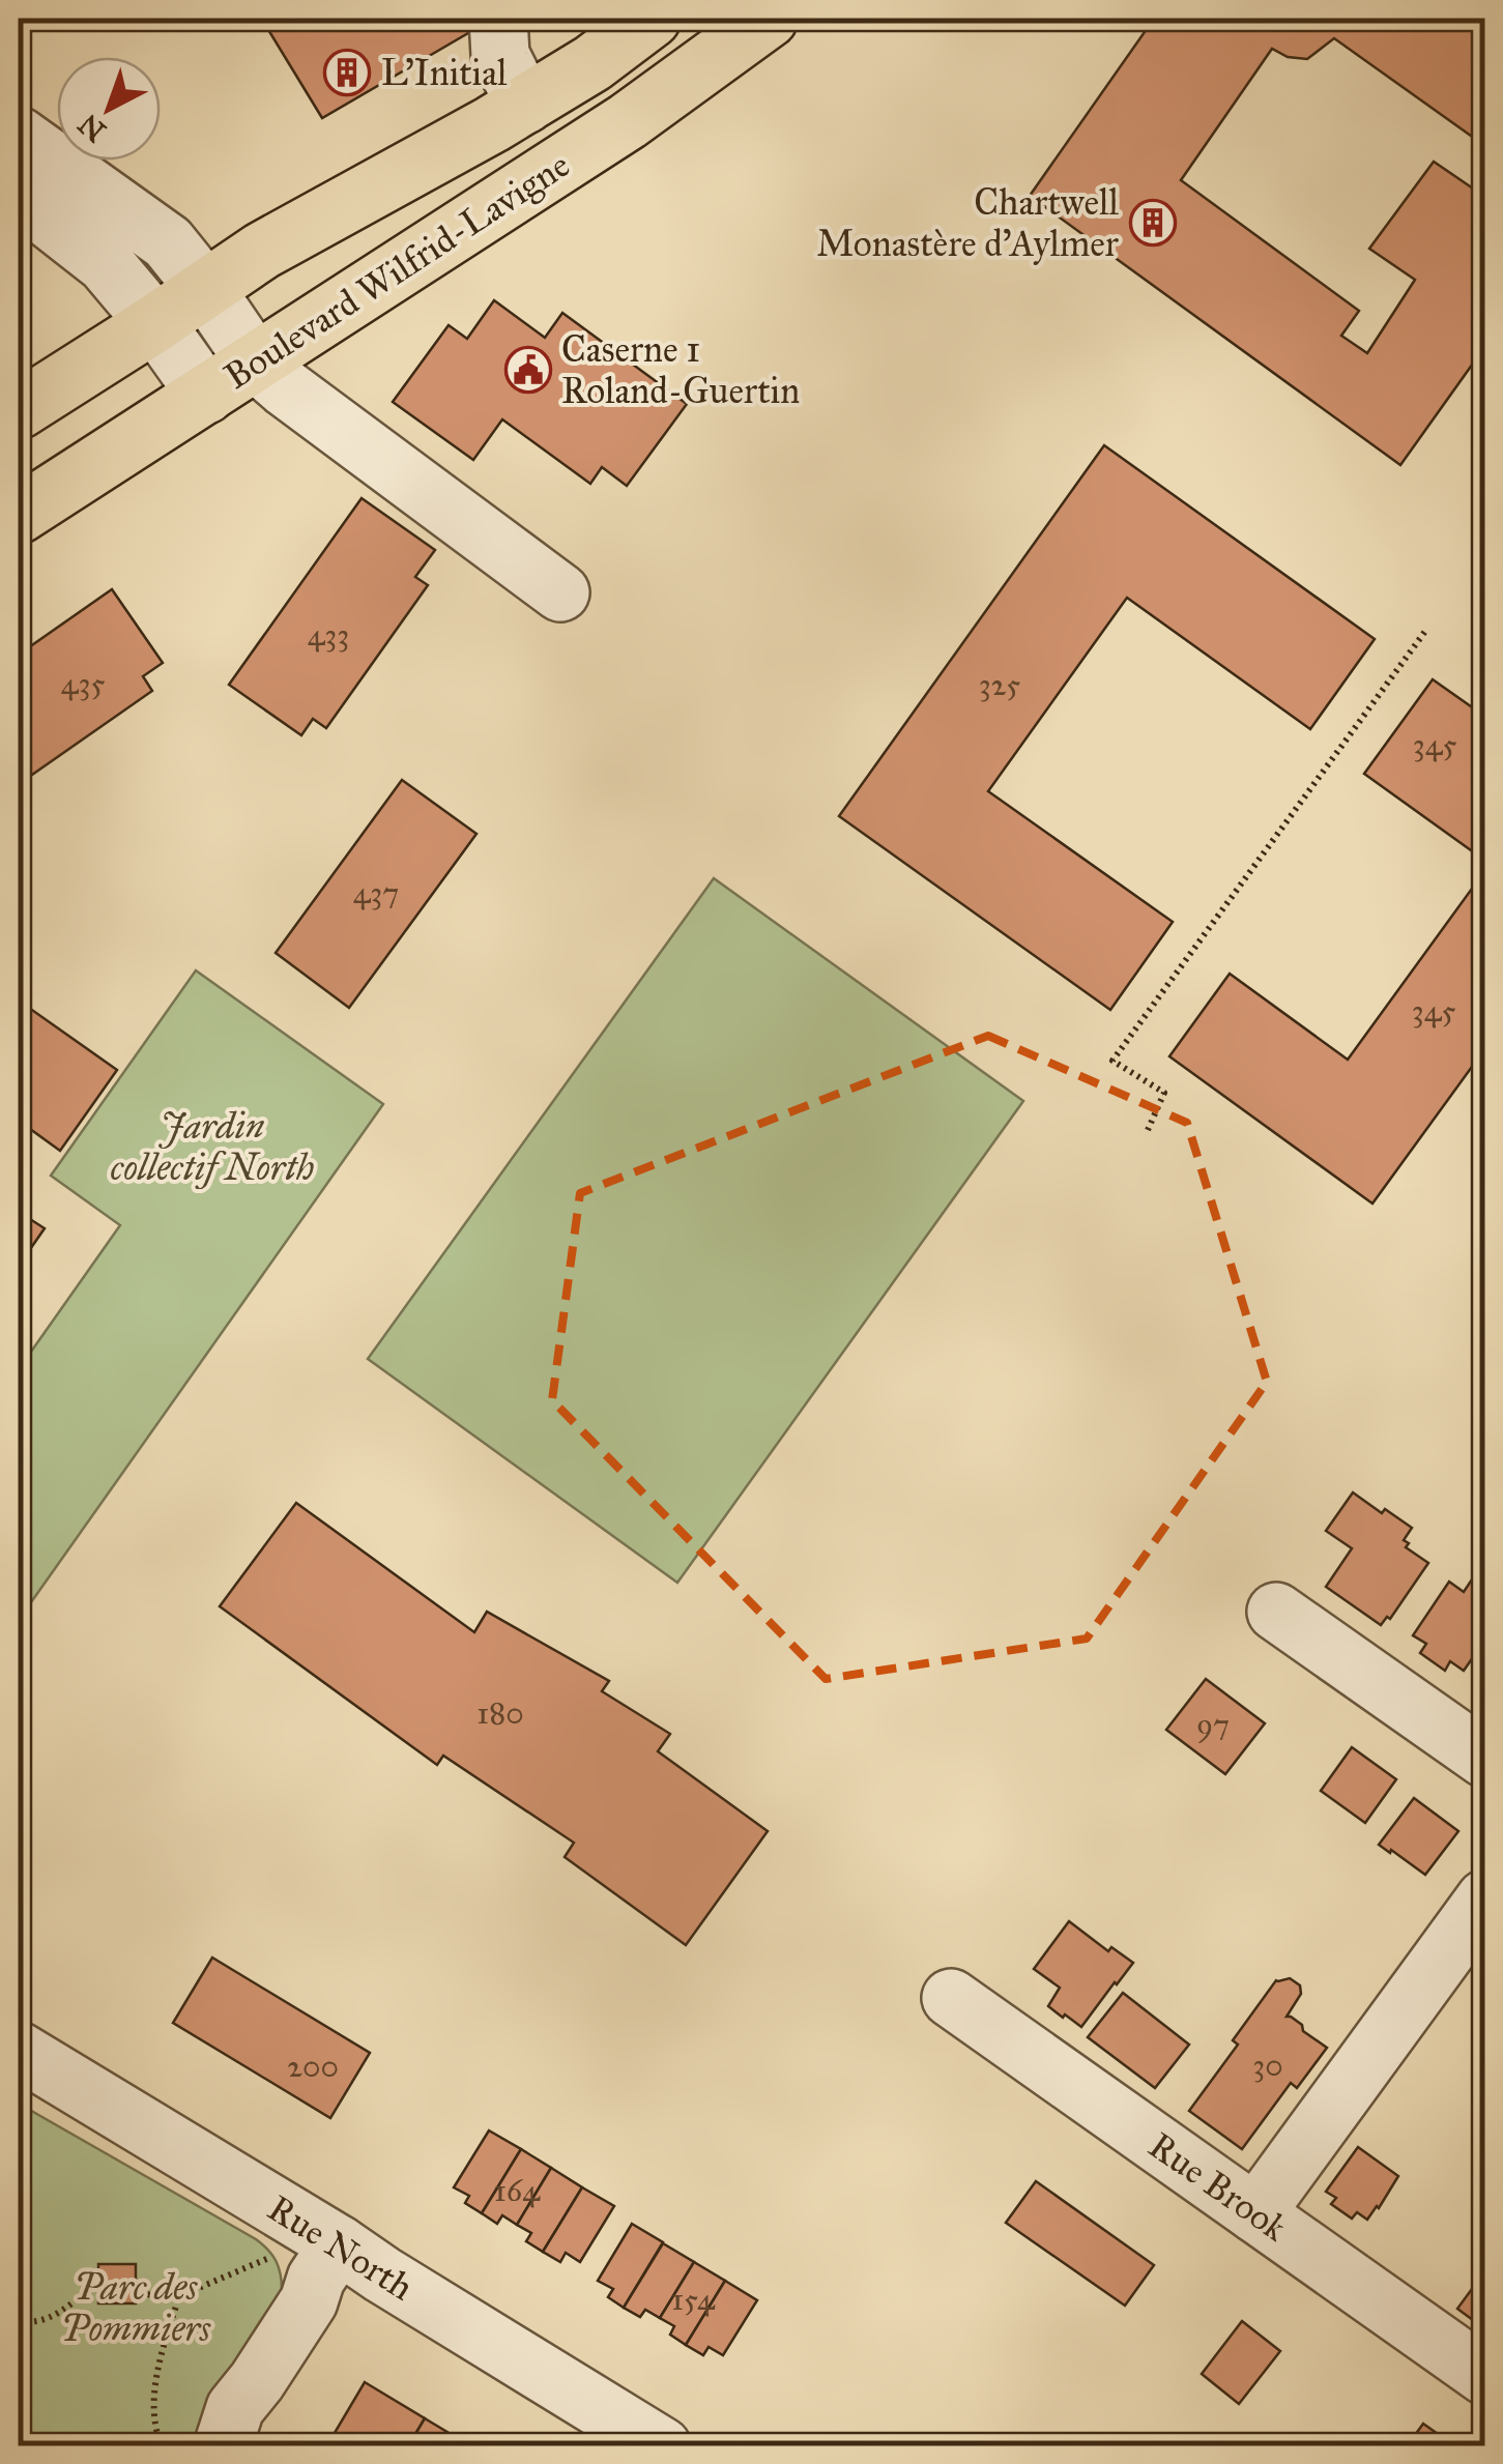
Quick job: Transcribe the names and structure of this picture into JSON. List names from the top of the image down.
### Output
{
  "streets": {
    "main road": ["Boulevard Wilfrid-Lavigne"],
    "street": ["Rue Brook", "Rue North"]
  },
  "parks": ["Jardin collectif North", "Parc des Pommiers"],
  "places": {
    "building": ["L'Initial", "Chartwell Monastère d'Aylmer"],
    "public building": ["Caserne 1 Roland-Guertin"]
  },
  "house_numbers": [
    "433",
    "435",
    "325",
    "345",
    "437",
    "345",
    "180",
    "97",
    "30",
    "200",
    "164",
    "154"
  ],
  "north": "bottom left"
}
